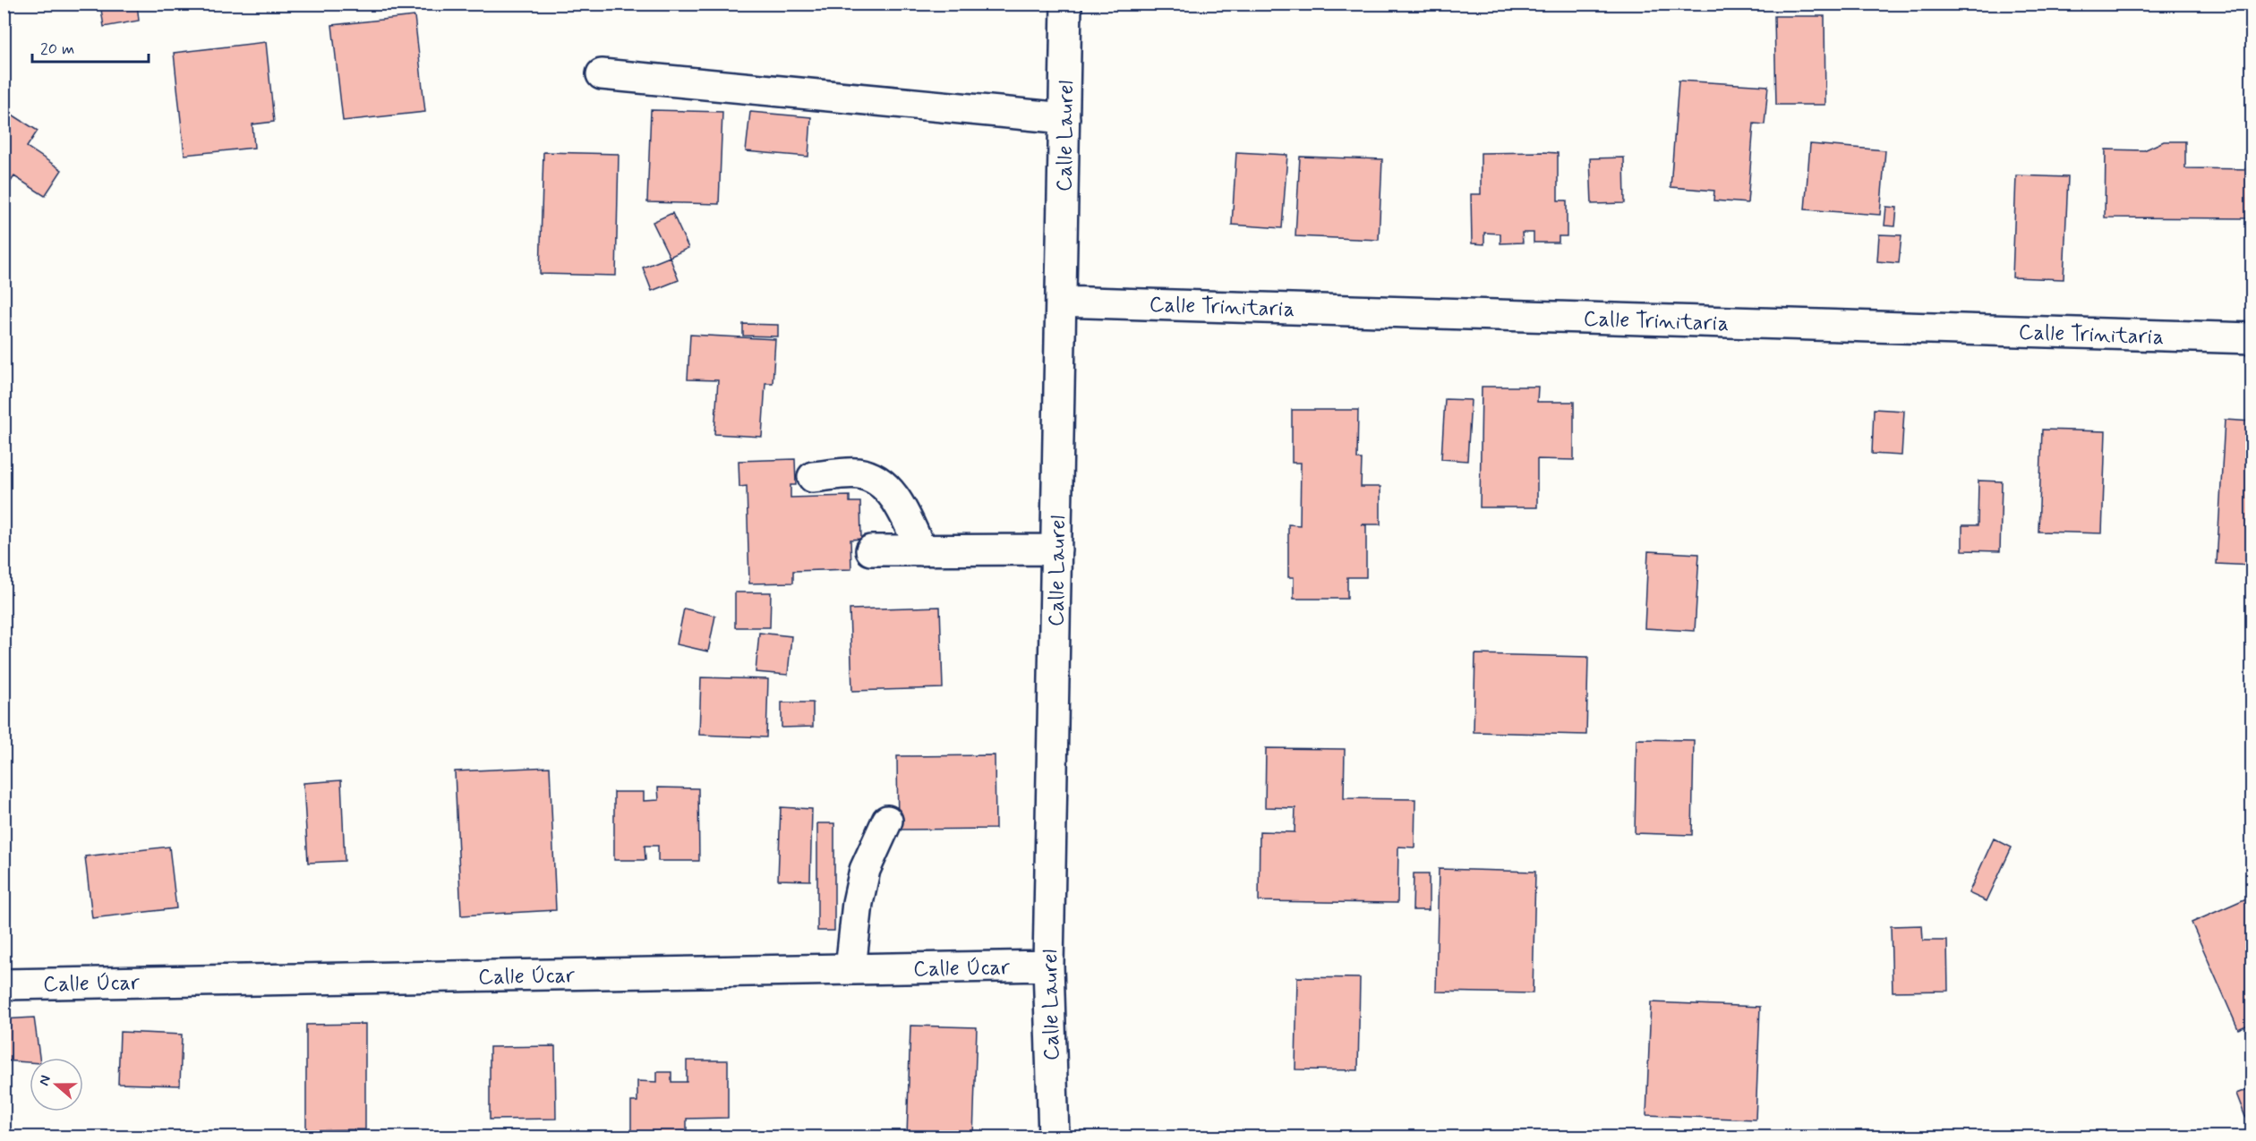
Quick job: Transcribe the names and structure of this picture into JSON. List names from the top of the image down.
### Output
{
  "streets": {
    "street": ["Calle Laurel", "Calle Trinitaria", "Calle Úcar"]
  },
  "crossings": [
    ["Calle Laurel", "Calle Trinitaria"],
    ["Calle Laurel", "Calle Úcar"]
  ],
  "scale_bar": "20 m",
  "north": "left"
}
